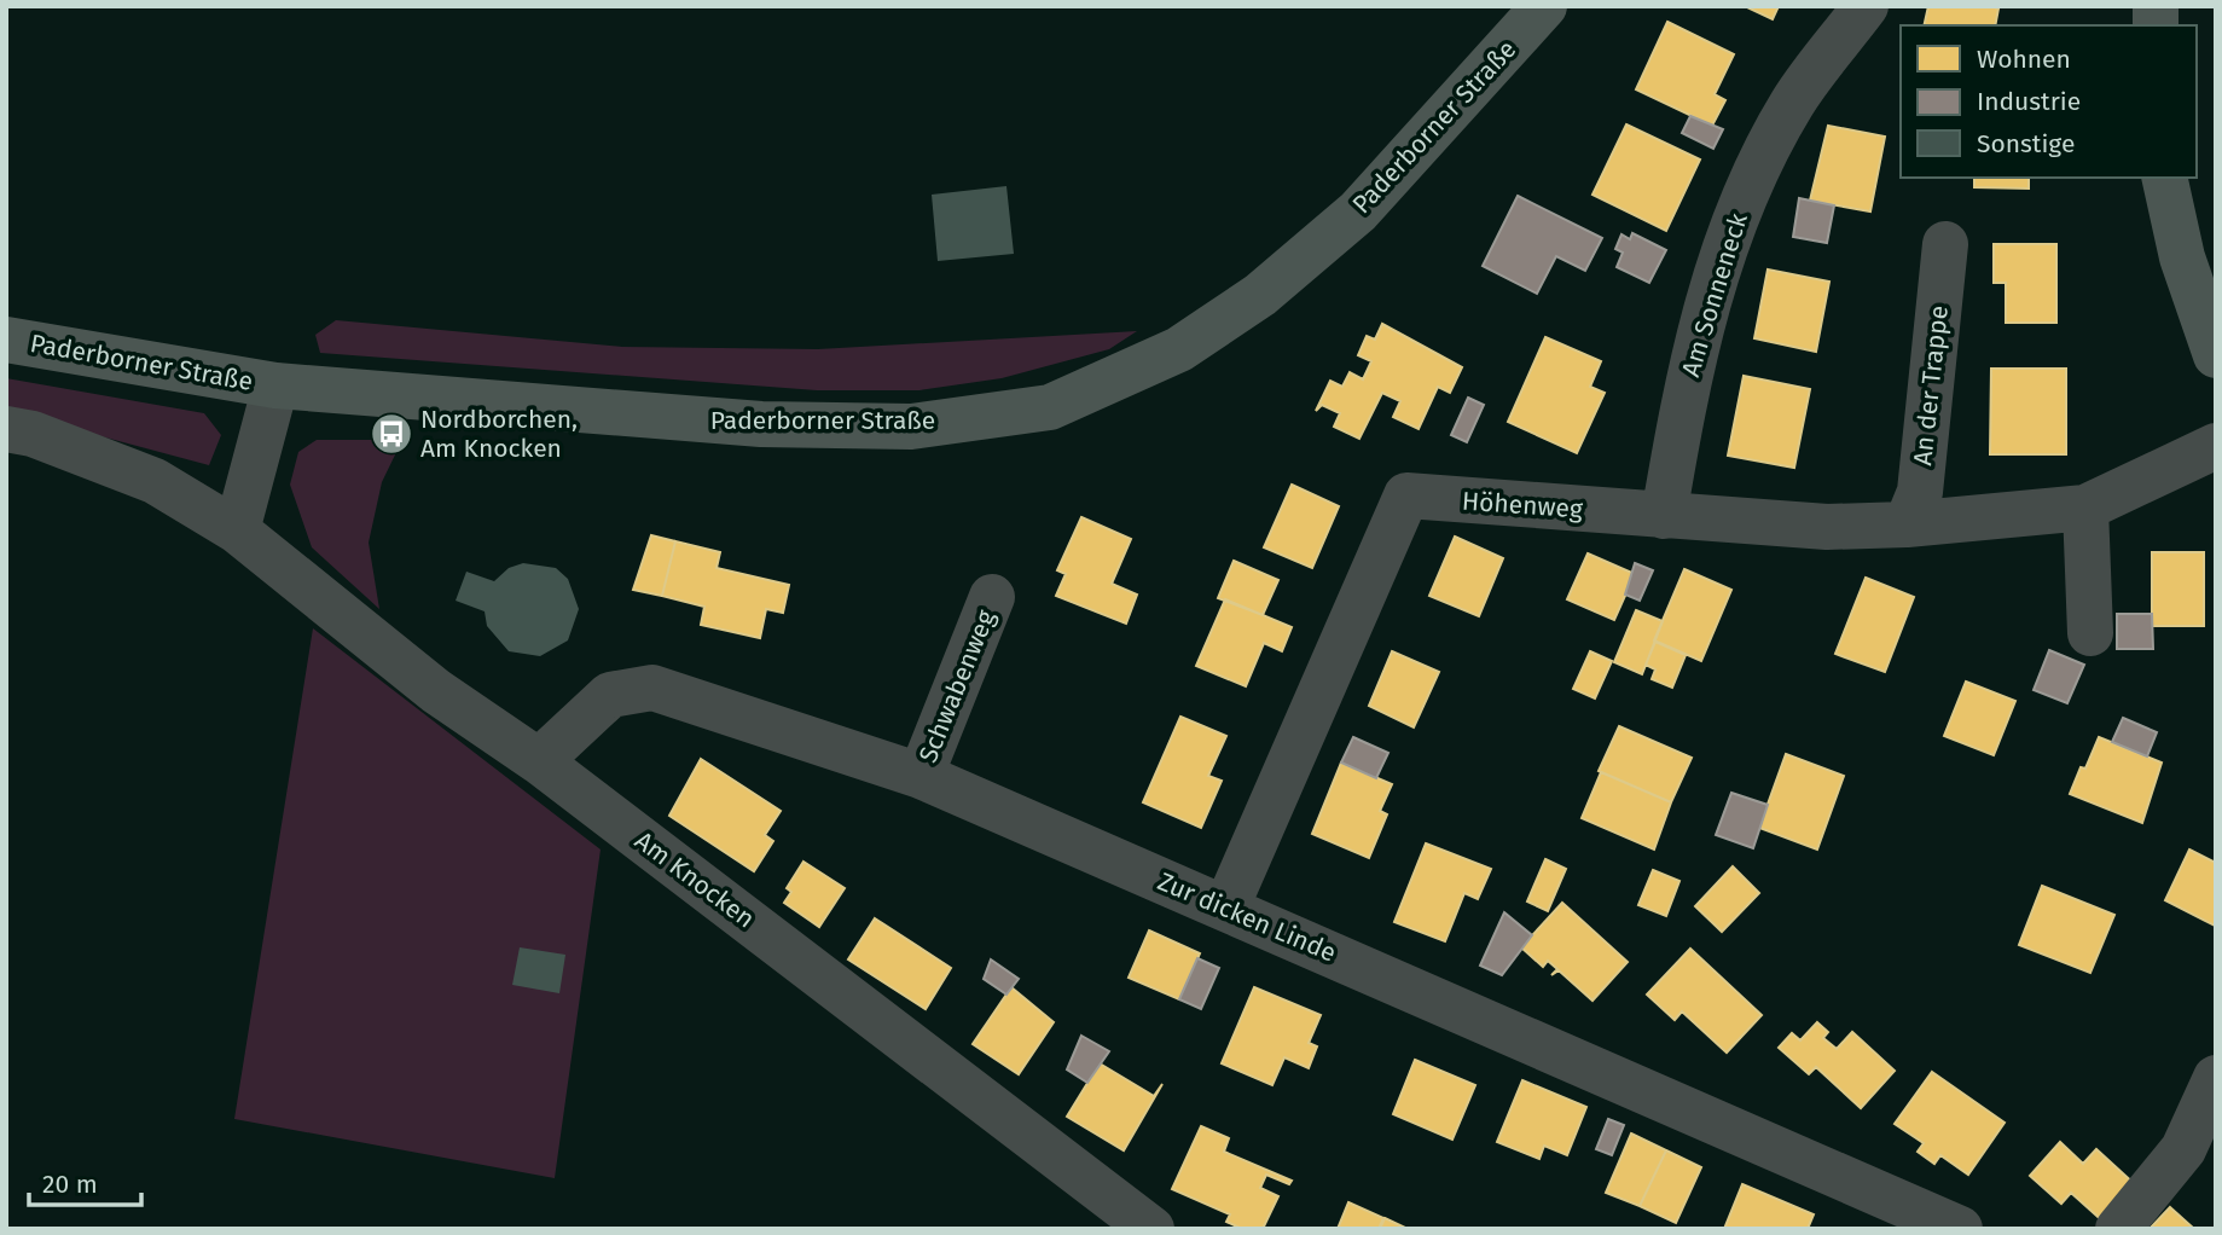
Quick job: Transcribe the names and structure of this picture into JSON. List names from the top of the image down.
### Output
{
  "streets": {
    "main road": ["Paderborner Straße"],
    "street": [
      "Am Sonneneck",
      "An der Trappe",
      "Höhenweg",
      "Schwabenweg",
      "Am Knocken",
      "Zur dicken Linde"
    ]
  },
  "crossings": [
    ["Am Sonneneck", "Höhenweg"],
    ["An der Trappe", "Höhenweg"],
    ["Höhenweg", "Zur dicken Linde"],
    ["Schwabenweg", "Zur dicken Linde"],
    ["Am Knocken", "Zur dicken Linde"]
  ],
  "places": {
    "bus stop": ["Nordborchen, Am Knocken"]
  },
  "legend": ["Wohnen", "Industrie", "Sonstige"],
  "scale_bar": "20 m"
}
